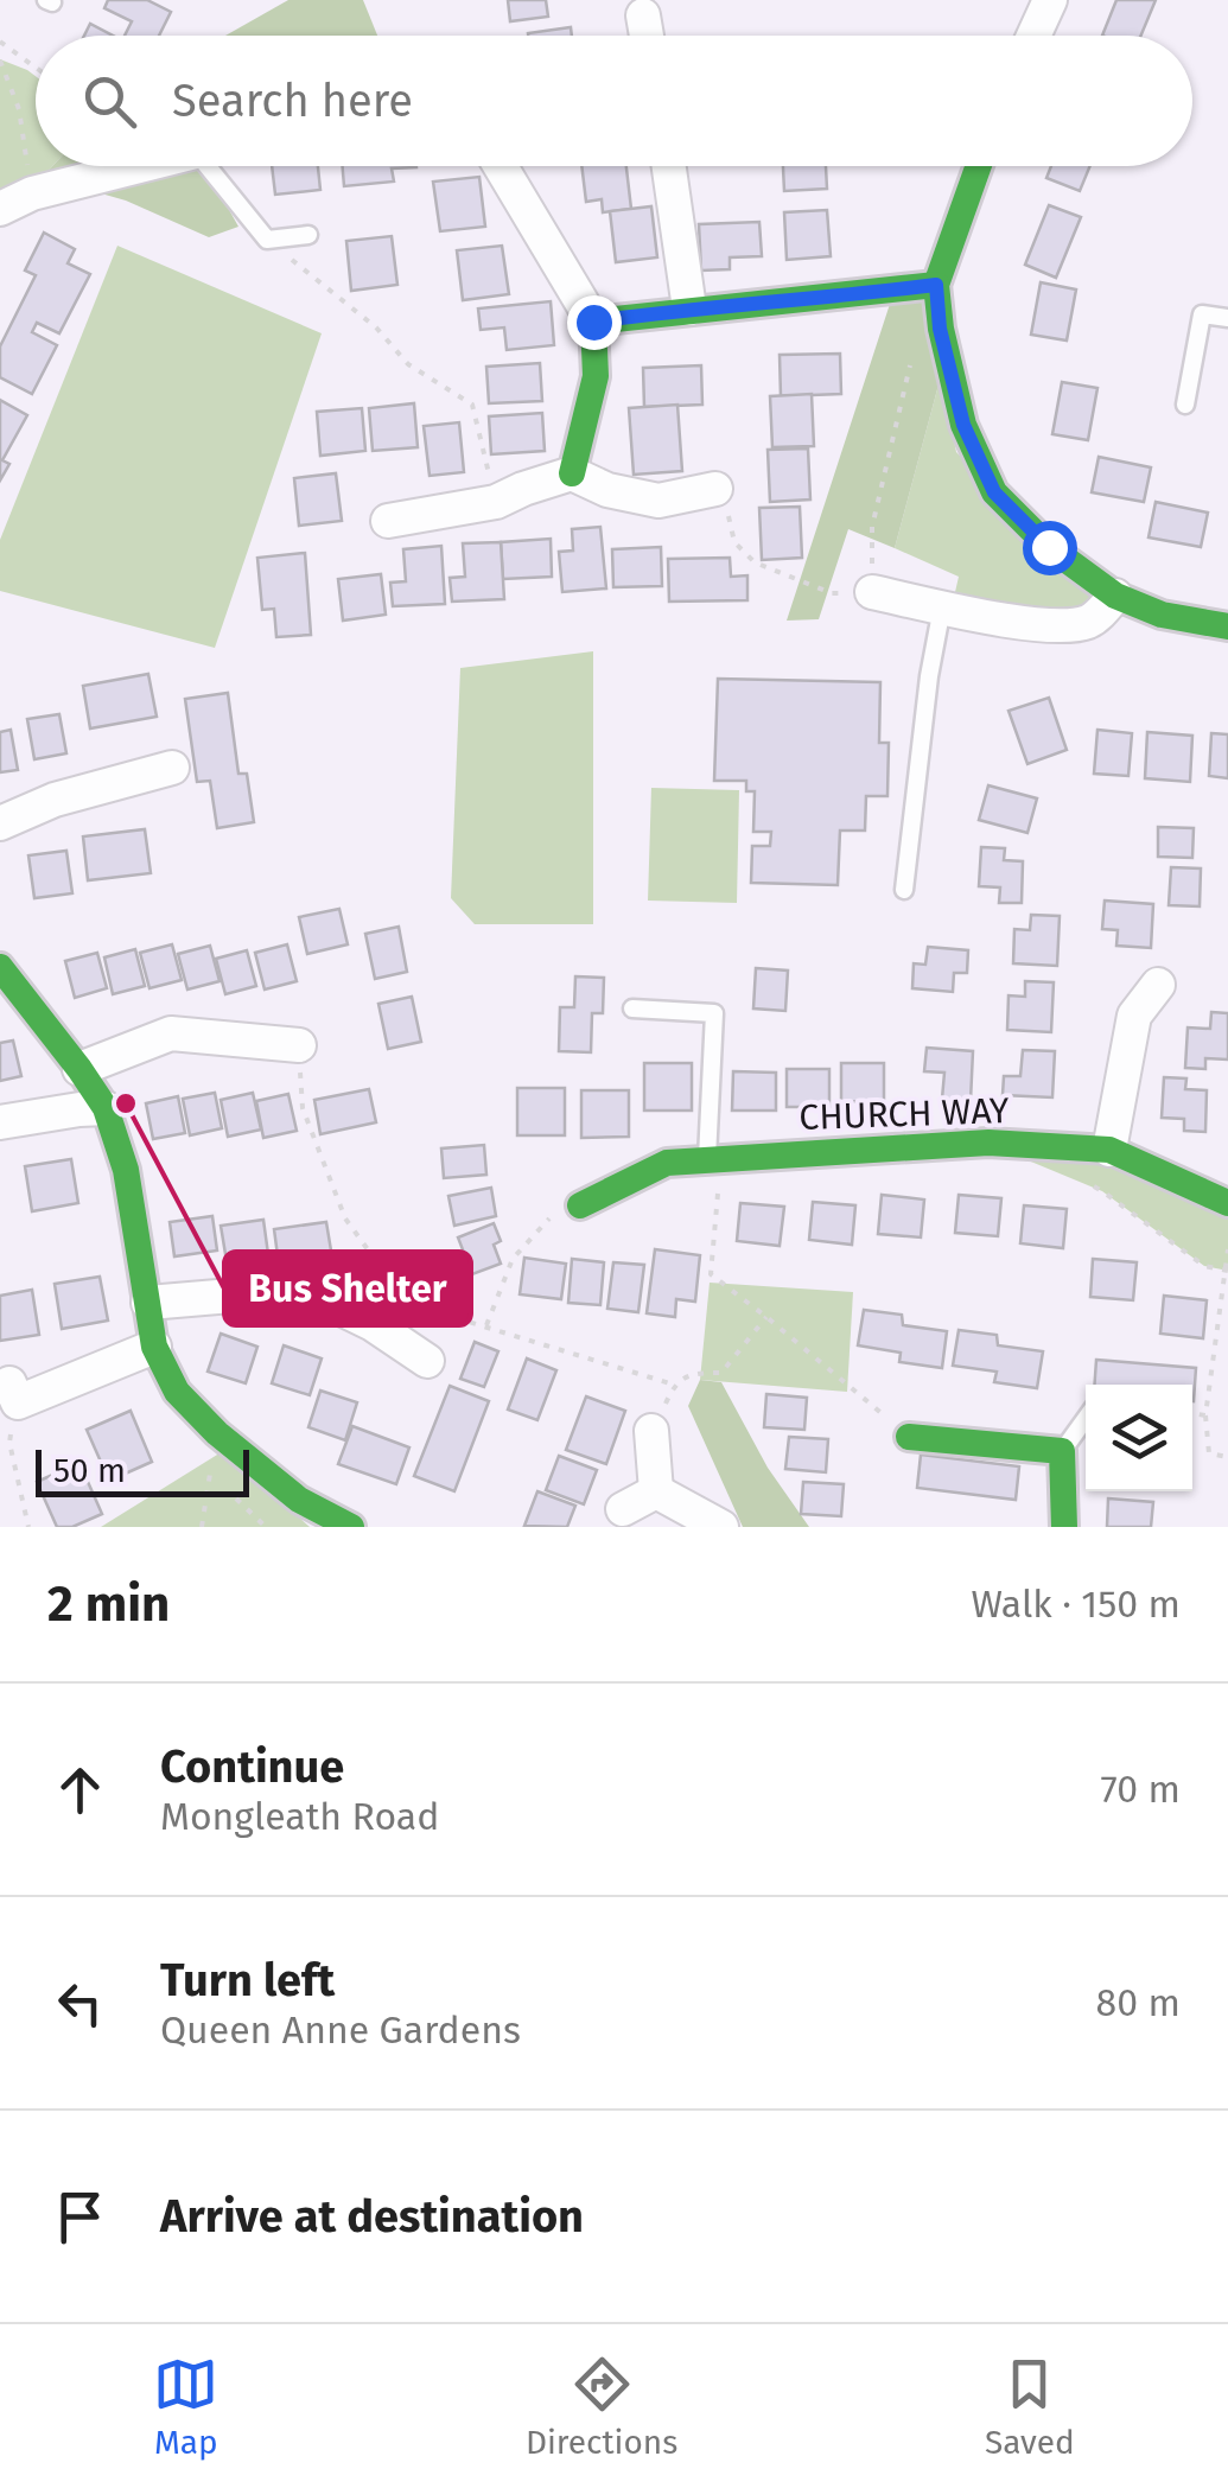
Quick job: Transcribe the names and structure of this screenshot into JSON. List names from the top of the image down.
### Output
{
  "streets": {
    "street": ["CHURCH WAY"]
  },
  "places": ["Bus Shelter"],
  "scale_bar": "50 m",
  "page": {
    "search": "Search here",
    "scale": "50 m",
    "heading": ["2 min", "Walk · 150 m"],
    "list": [
      ["Continue", "Mongleath Road", "70 m"],
      ["Turn left", "Queen Anne Gardens", "80 m"],
      "Arrive at destination"
    ],
    "nav": ["Map", "Directions", "Saved"]
  }
}
